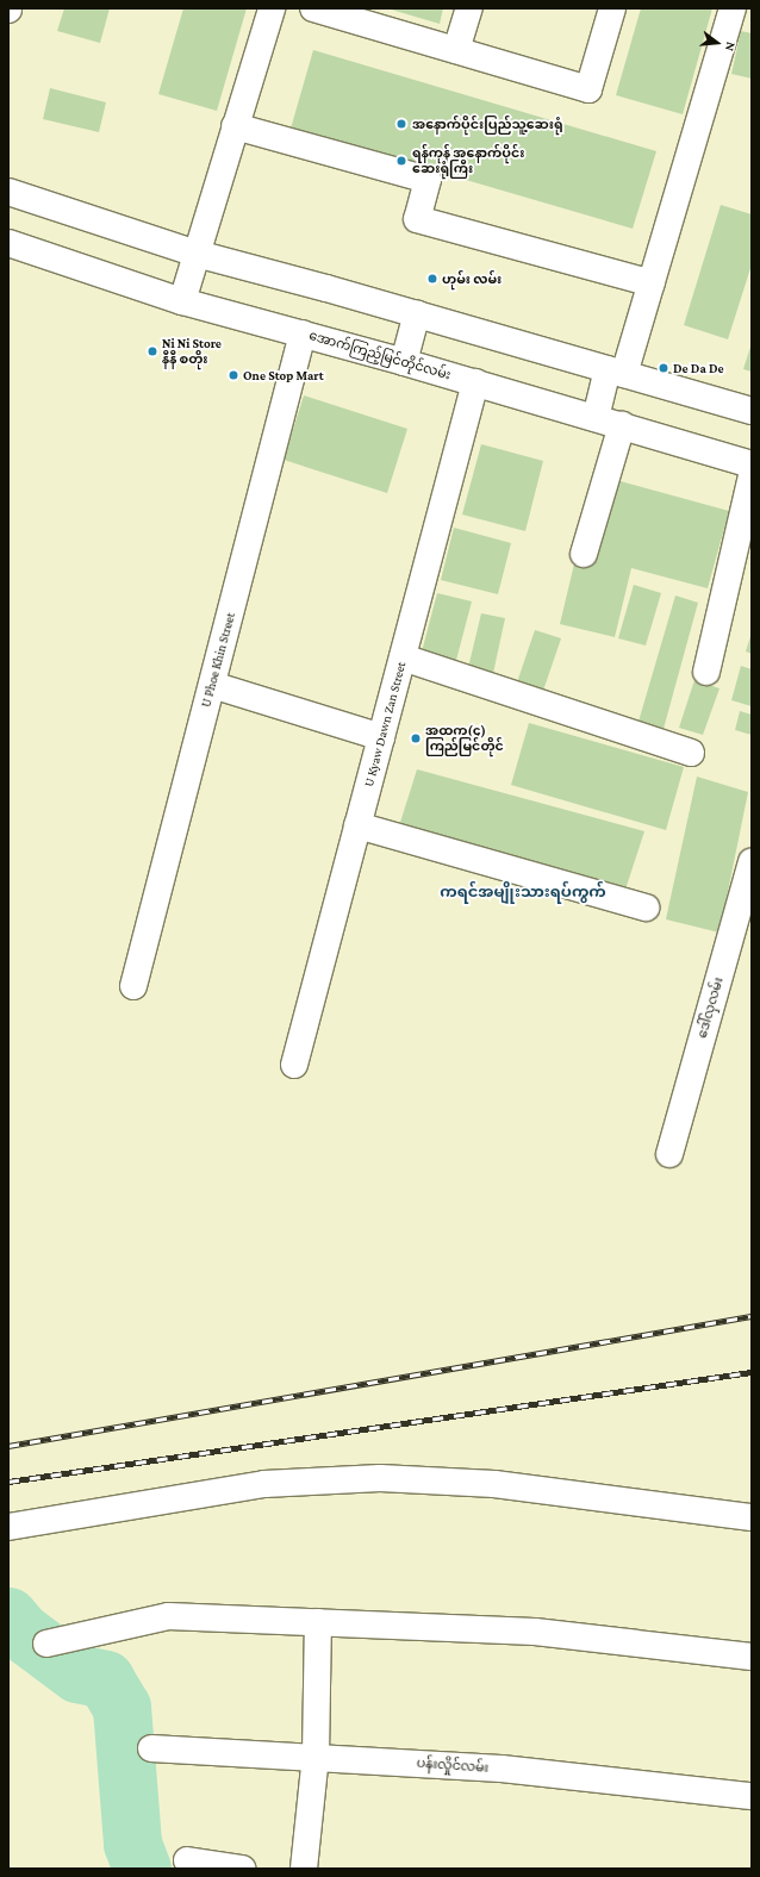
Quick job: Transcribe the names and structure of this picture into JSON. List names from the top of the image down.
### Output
{
  "streets": {
    "street": [
      "အောက်ကြည့်မြင်တိုင်လမ်း",
      "U Phoe Khin Street",
      "U Kyaw Dawn Zan Street",
      "ဒေါ်လှလမ်း",
      "ပန်းလှိုင်လမ်း"
    ]
  },
  "crossings": [
    ["အောက်ကြည့်မြင်တိုင်လမ်း", "U Phoe Khin Street"],
    ["အောက်ကြည့်မြင်တိုင်လမ်း", "U Kyaw Dawn Zan Street"]
  ],
  "districts": ["ကရင်အမျိုးသားရပ်ကွက်"],
  "places": [
    "အနောက်ပိုင်းပြည်သူ့ဆေးရုံ",
    "ရန်ကုန် အနောက်ပိုင်း ဆေးရုံကြီး",
    "ဟုမ်း လမ်း",
    "Ni Ni Store နီနီ စတိုး",
    "De Da De",
    "One Stop Mart",
    "အထက(၄) ကြည်မြင်တိုင်"
  ],
  "north": "right"
}
